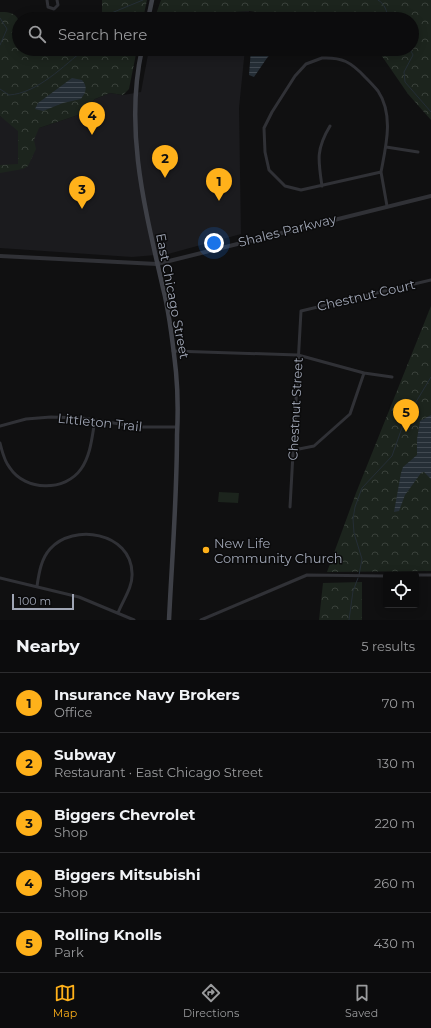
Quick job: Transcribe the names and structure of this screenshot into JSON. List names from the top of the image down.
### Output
{
  "streets": {
    "main road": ["East Chicago Street"],
    "street": [
      "Shales Parkway",
      "Chestnut Court",
      "Chestnut Street",
      "Littleton Trail"
    ]
  },
  "crossings": [
    ["Shales Parkway", "East Chicago Street"],
    ["Chestnut Court", "Chestnut Street"],
    ["East Chicago Street", "Littleton Trail"]
  ],
  "places": ["New Life Community Church"],
  "scale_bar": "100 m",
  "page": {
    "search": "Search here",
    "pins": [
      "4",
      "2",
      "1",
      "3",
      "5"
    ],
    "scale": "100 m",
    "heading": ["Nearby", "5 results"],
    "list": [
      {
        "mark": "1",
        "name": "Insurance Navy Brokers",
        "note": "Office",
        "value": "70 m"
      },
      {
        "mark": "2",
        "name": "Subway",
        "note": "Restaurant · East Chicago Street",
        "value": "130 m"
      },
      {
        "mark": "3",
        "name": "Biggers Chevrolet",
        "note": "Shop",
        "value": "220 m"
      },
      {
        "mark": "4",
        "name": "Biggers Mitsubishi",
        "note": "Shop",
        "value": "260 m"
      },
      {
        "mark": "5",
        "name": "Rolling Knolls",
        "note": "Park",
        "value": "430 m"
      }
    ],
    "nav": ["Map", "Directions", "Saved"]
  }
}
